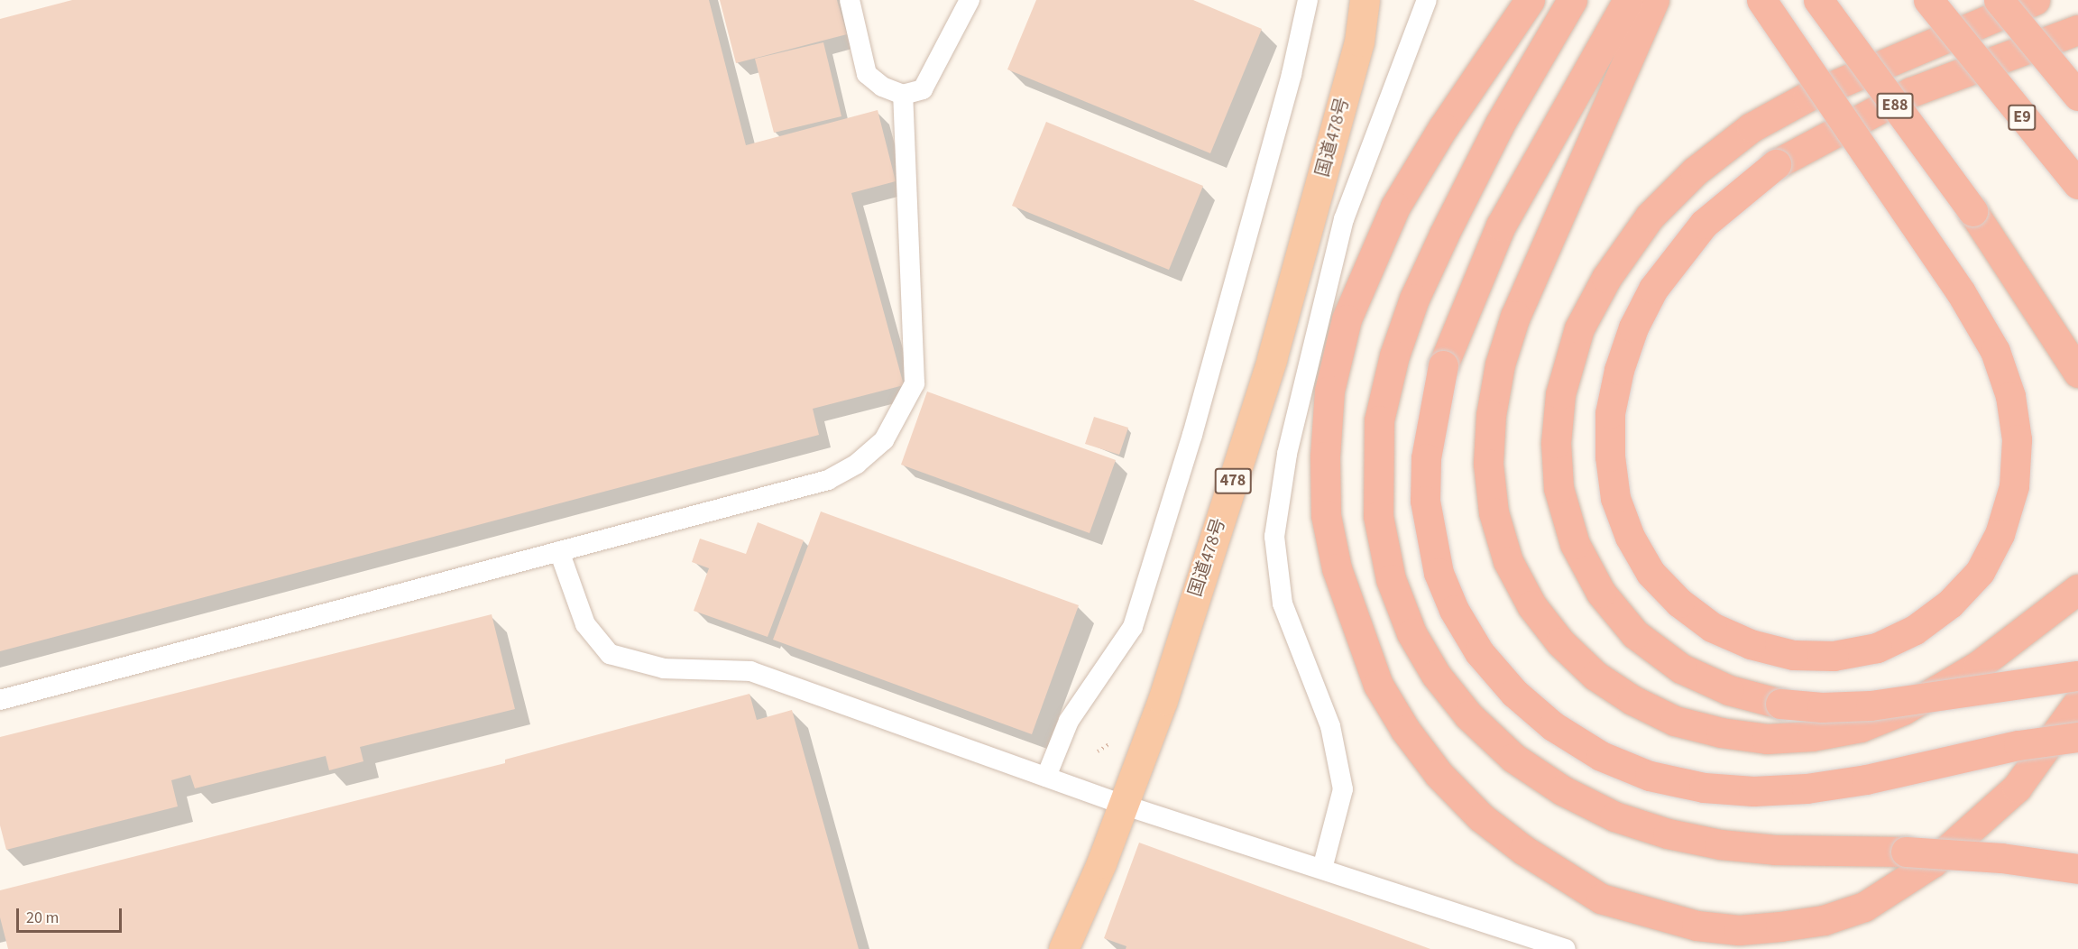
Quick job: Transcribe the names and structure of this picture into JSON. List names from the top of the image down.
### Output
{
  "streets": {
    "highway": [
      "E88",
      "E9",
      "国道478号",
      "478"
    ]
  },
  "scale_bar": "20 m"
}
